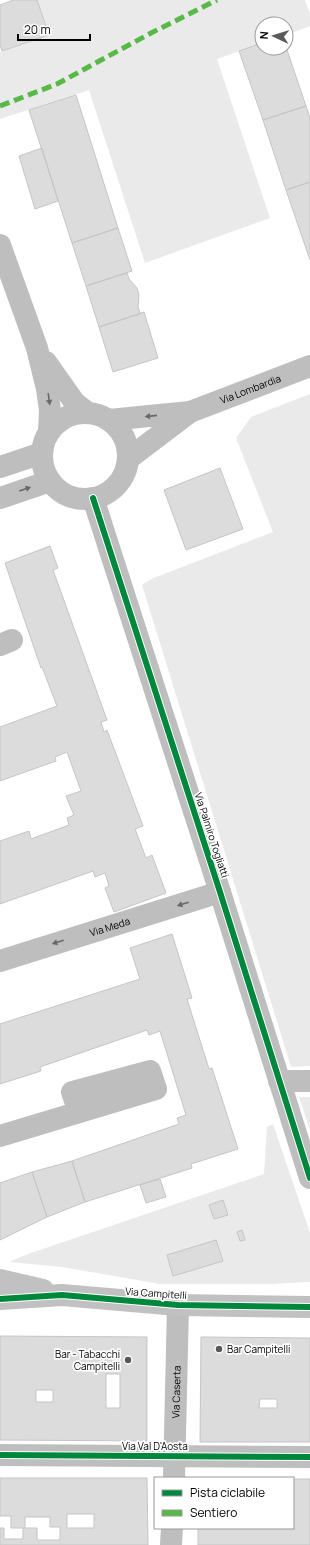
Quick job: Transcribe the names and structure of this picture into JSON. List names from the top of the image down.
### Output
{
  "streets": {
    "street": [
      "Via Lombardia",
      "Via Palmiro Togliatti",
      "Via Meda",
      "Via Campitelli",
      "Via Caserta",
      "Via Val D'Aosta"
    ]
  },
  "crossings": [
    ["Via Lombardia", "Via Palmiro Togliatti"],
    ["Via Palmiro Togliatti", "Via Meda"],
    ["Via Campitelli", "Via Caserta"],
    ["Via Caserta", "Via Val D'Aosta"]
  ],
  "one_way": ["Via Meda"],
  "places": ["Bar Campitelli", "Bar - Tabacchi Campitelli"],
  "legend": ["Pista ciclabile", "Sentiero"],
  "scale_bar": "20 m",
  "north": "left"
}
